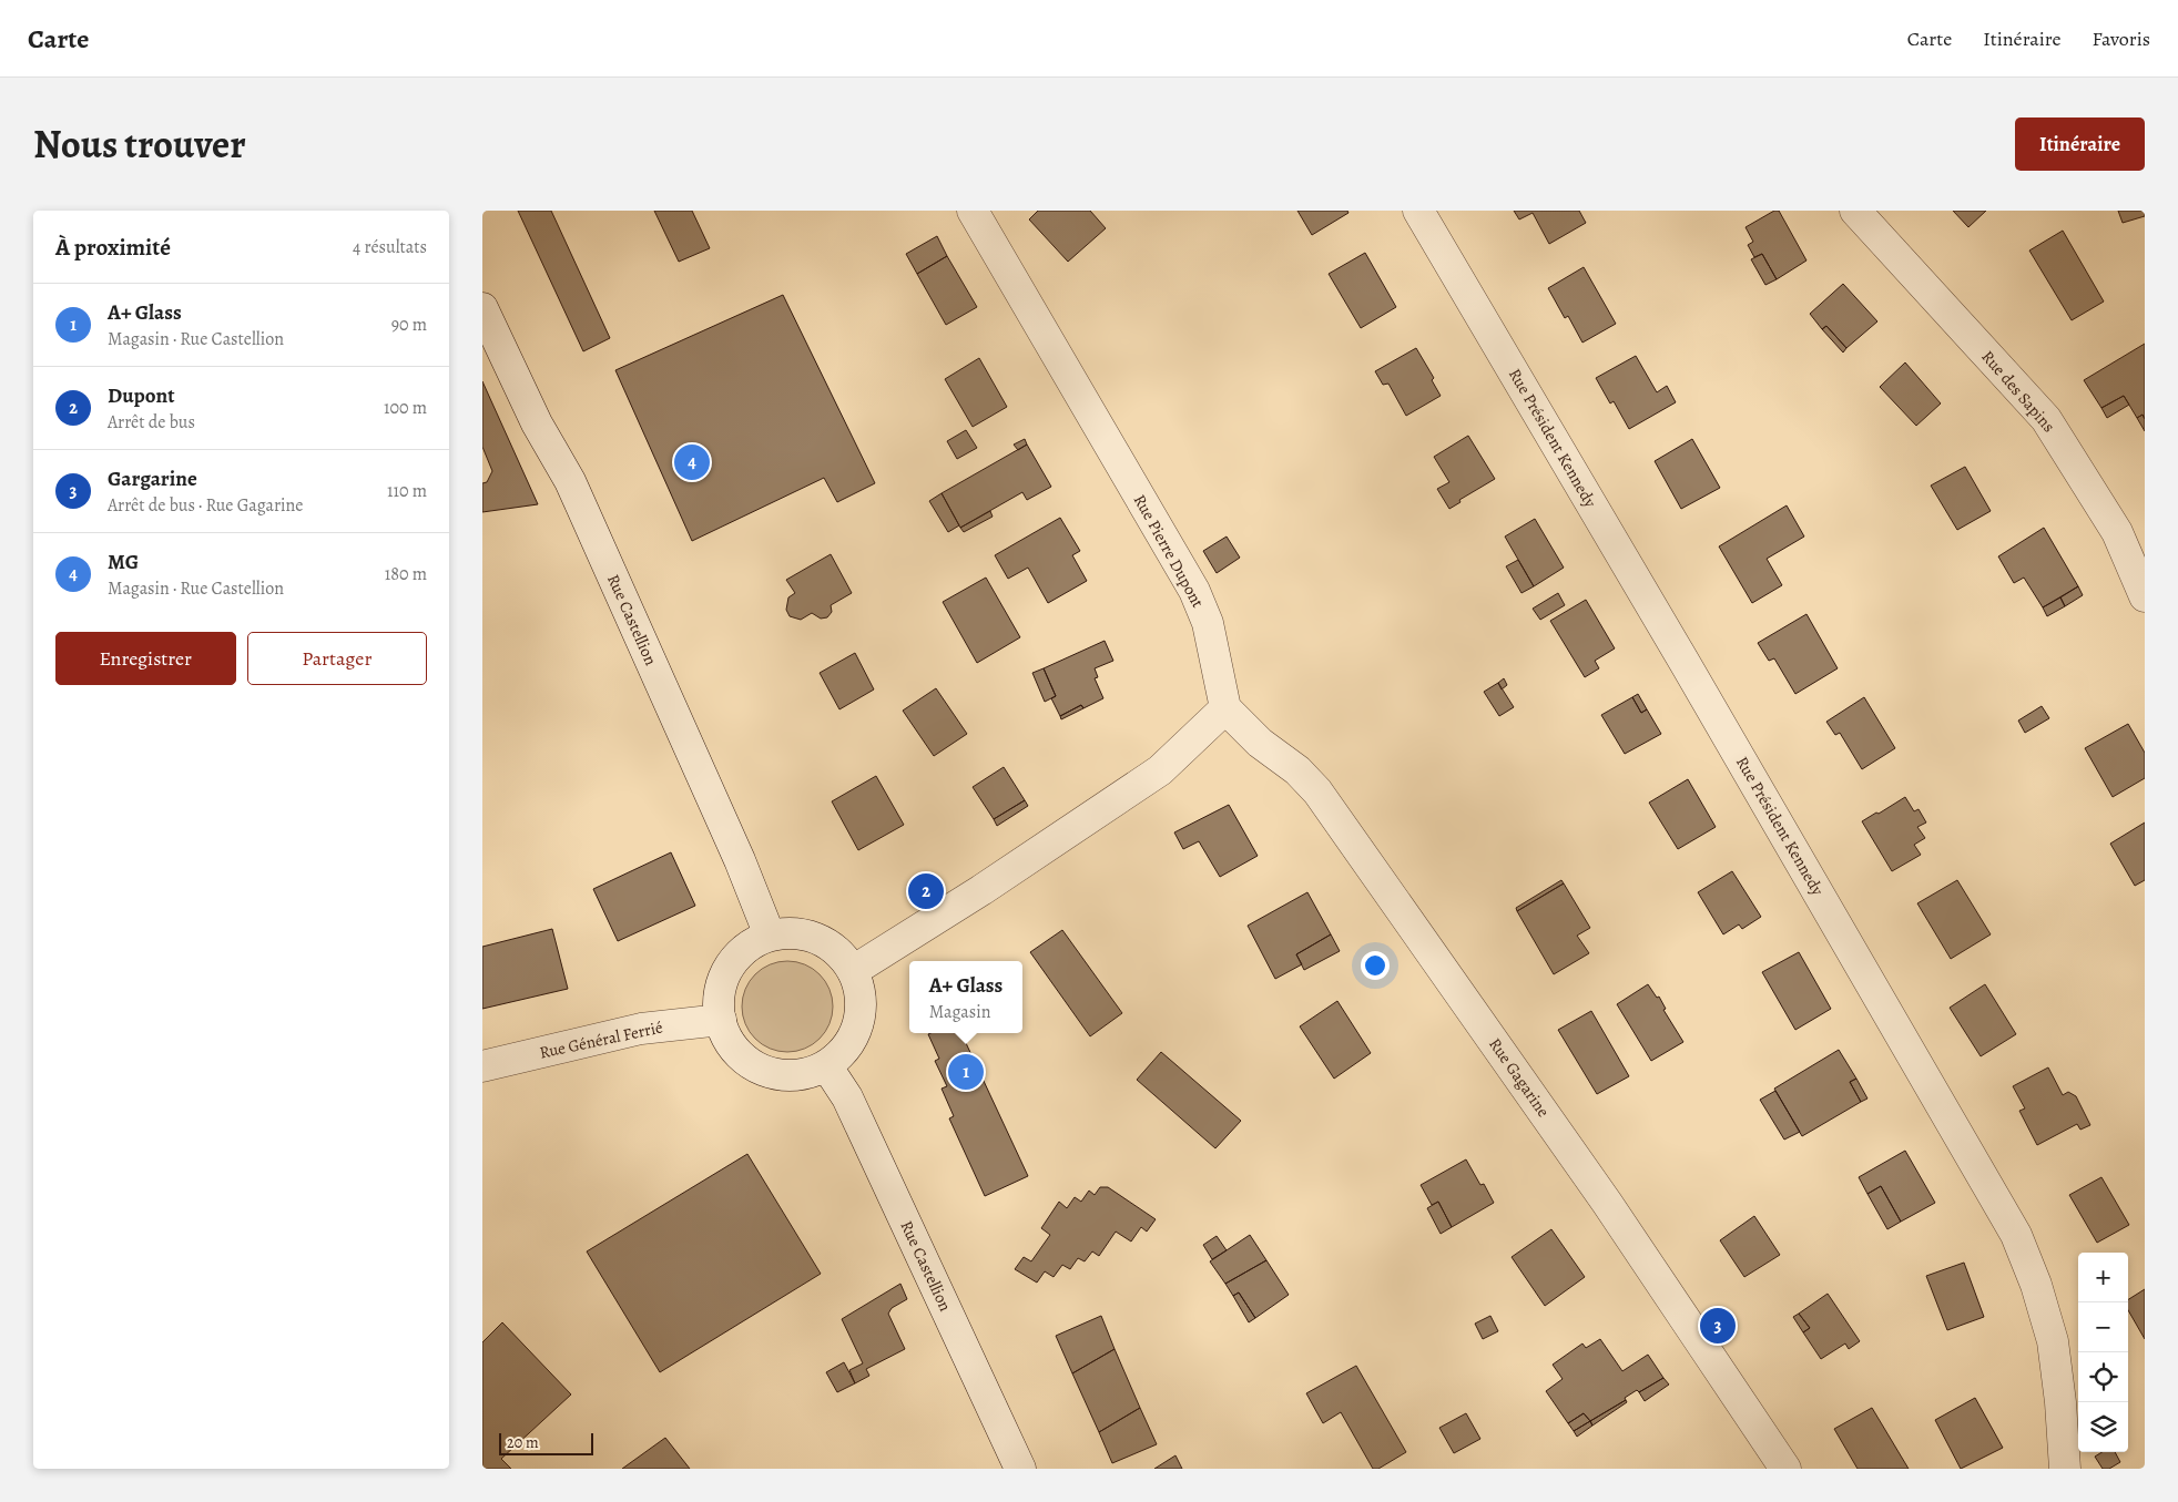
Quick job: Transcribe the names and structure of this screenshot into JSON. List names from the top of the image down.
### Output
{
  "streets": {
    "street": [
      "Rue des Sapins",
      "Rue Président Kennedy",
      "Rue Pierre Dupont",
      "Rue Castellion",
      "Rue Général Ferrié",
      "Rue Gagarine"
    ]
  },
  "crossings": [
    ["Rue Pierre Dupont", "Rue Gagarine"],
    ["Rue Castellion", "Rue Général Ferrié"]
  ],
  "scale_bar": "20 m",
  "page": {
    "header": "Carte",
    "nav": ["Carte", "Itinéraire", "Favoris"],
    "title": "Nous trouver",
    "buttons": [
      "Itinéraire",
      ["Enregistrer", "Partager"]
    ],
    "heading": ["À proximité", "4 résultats"],
    "list": [
      {
        "mark": "1",
        "name": "A+ Glass",
        "note": "Magasin · Rue Castellion",
        "value": "90 m"
      },
      {
        "mark": "2",
        "name": "Dupont",
        "note": "Arrêt de bus",
        "value": "100 m"
      },
      {
        "mark": "3",
        "name": "Gargarine",
        "note": "Arrêt de bus · Rue Gagarine",
        "value": "110 m"
      },
      {
        "mark": "4",
        "name": "MG",
        "note": "Magasin · Rue Castellion",
        "value": "180 m"
      }
    ],
    "pins": [
      "4",
      "2",
      "1",
      "3"
    ],
    "popup": ["A+ Glass", "Magasin"],
    "map_buttons": ["+", "−"],
    "scale": "20 m"
  }
}
